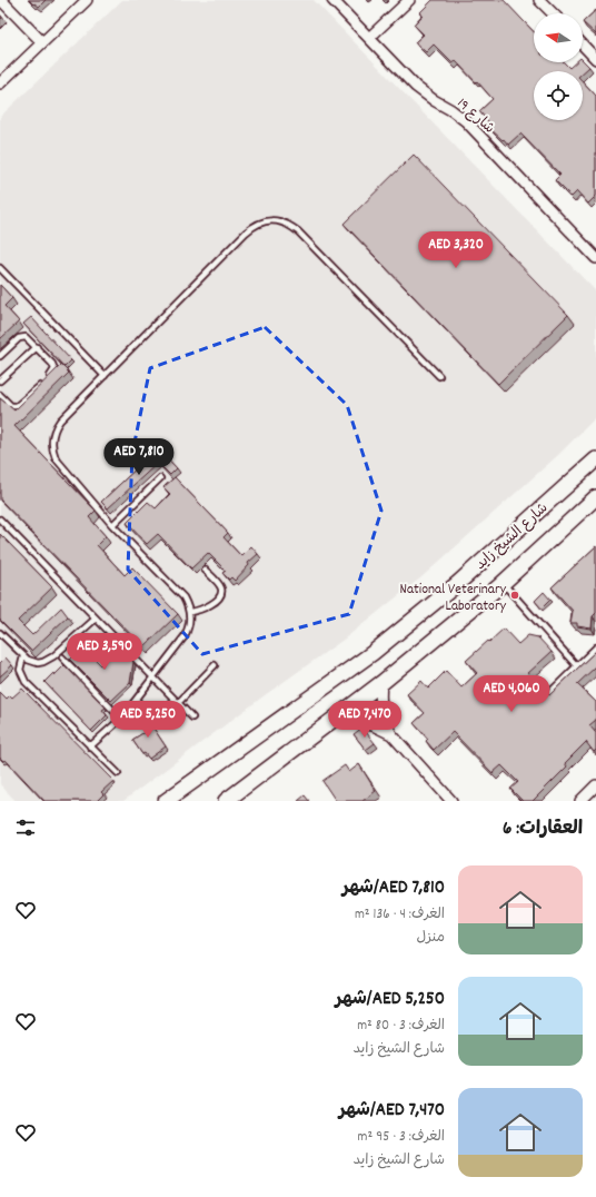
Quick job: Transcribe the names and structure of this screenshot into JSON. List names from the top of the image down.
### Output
{
  "streets": {
    "main road": ["شارع الشيخ زايد"],
    "street": ["شارع 19"]
  },
  "places": ["National Veterinary Laboratory"],
  "north": "left",
  "page": {
    "price": [
      "AED 3,320",
      "AED 7,810",
      "AED 3,590",
      "AED 4,060",
      "AED 5,250",
      "AED 7,470"
    ],
    "heading": "العقارات: 6",
    "list": [
      {
        "name": "AED 7,810/شهر",
        "note": "الغرف: 4 · 136 m² · منزل"
      },
      {
        "name": "AED 5,250/شهر",
        "note": "الغرف: 3 · 80 m² · شارع الشيخ زايد"
      },
      {
        "name": "AED 7,470/شهر",
        "note": "الغرف: 3 · 95 m² · شارع الشيخ زايد"
      }
    ]
  }
}
